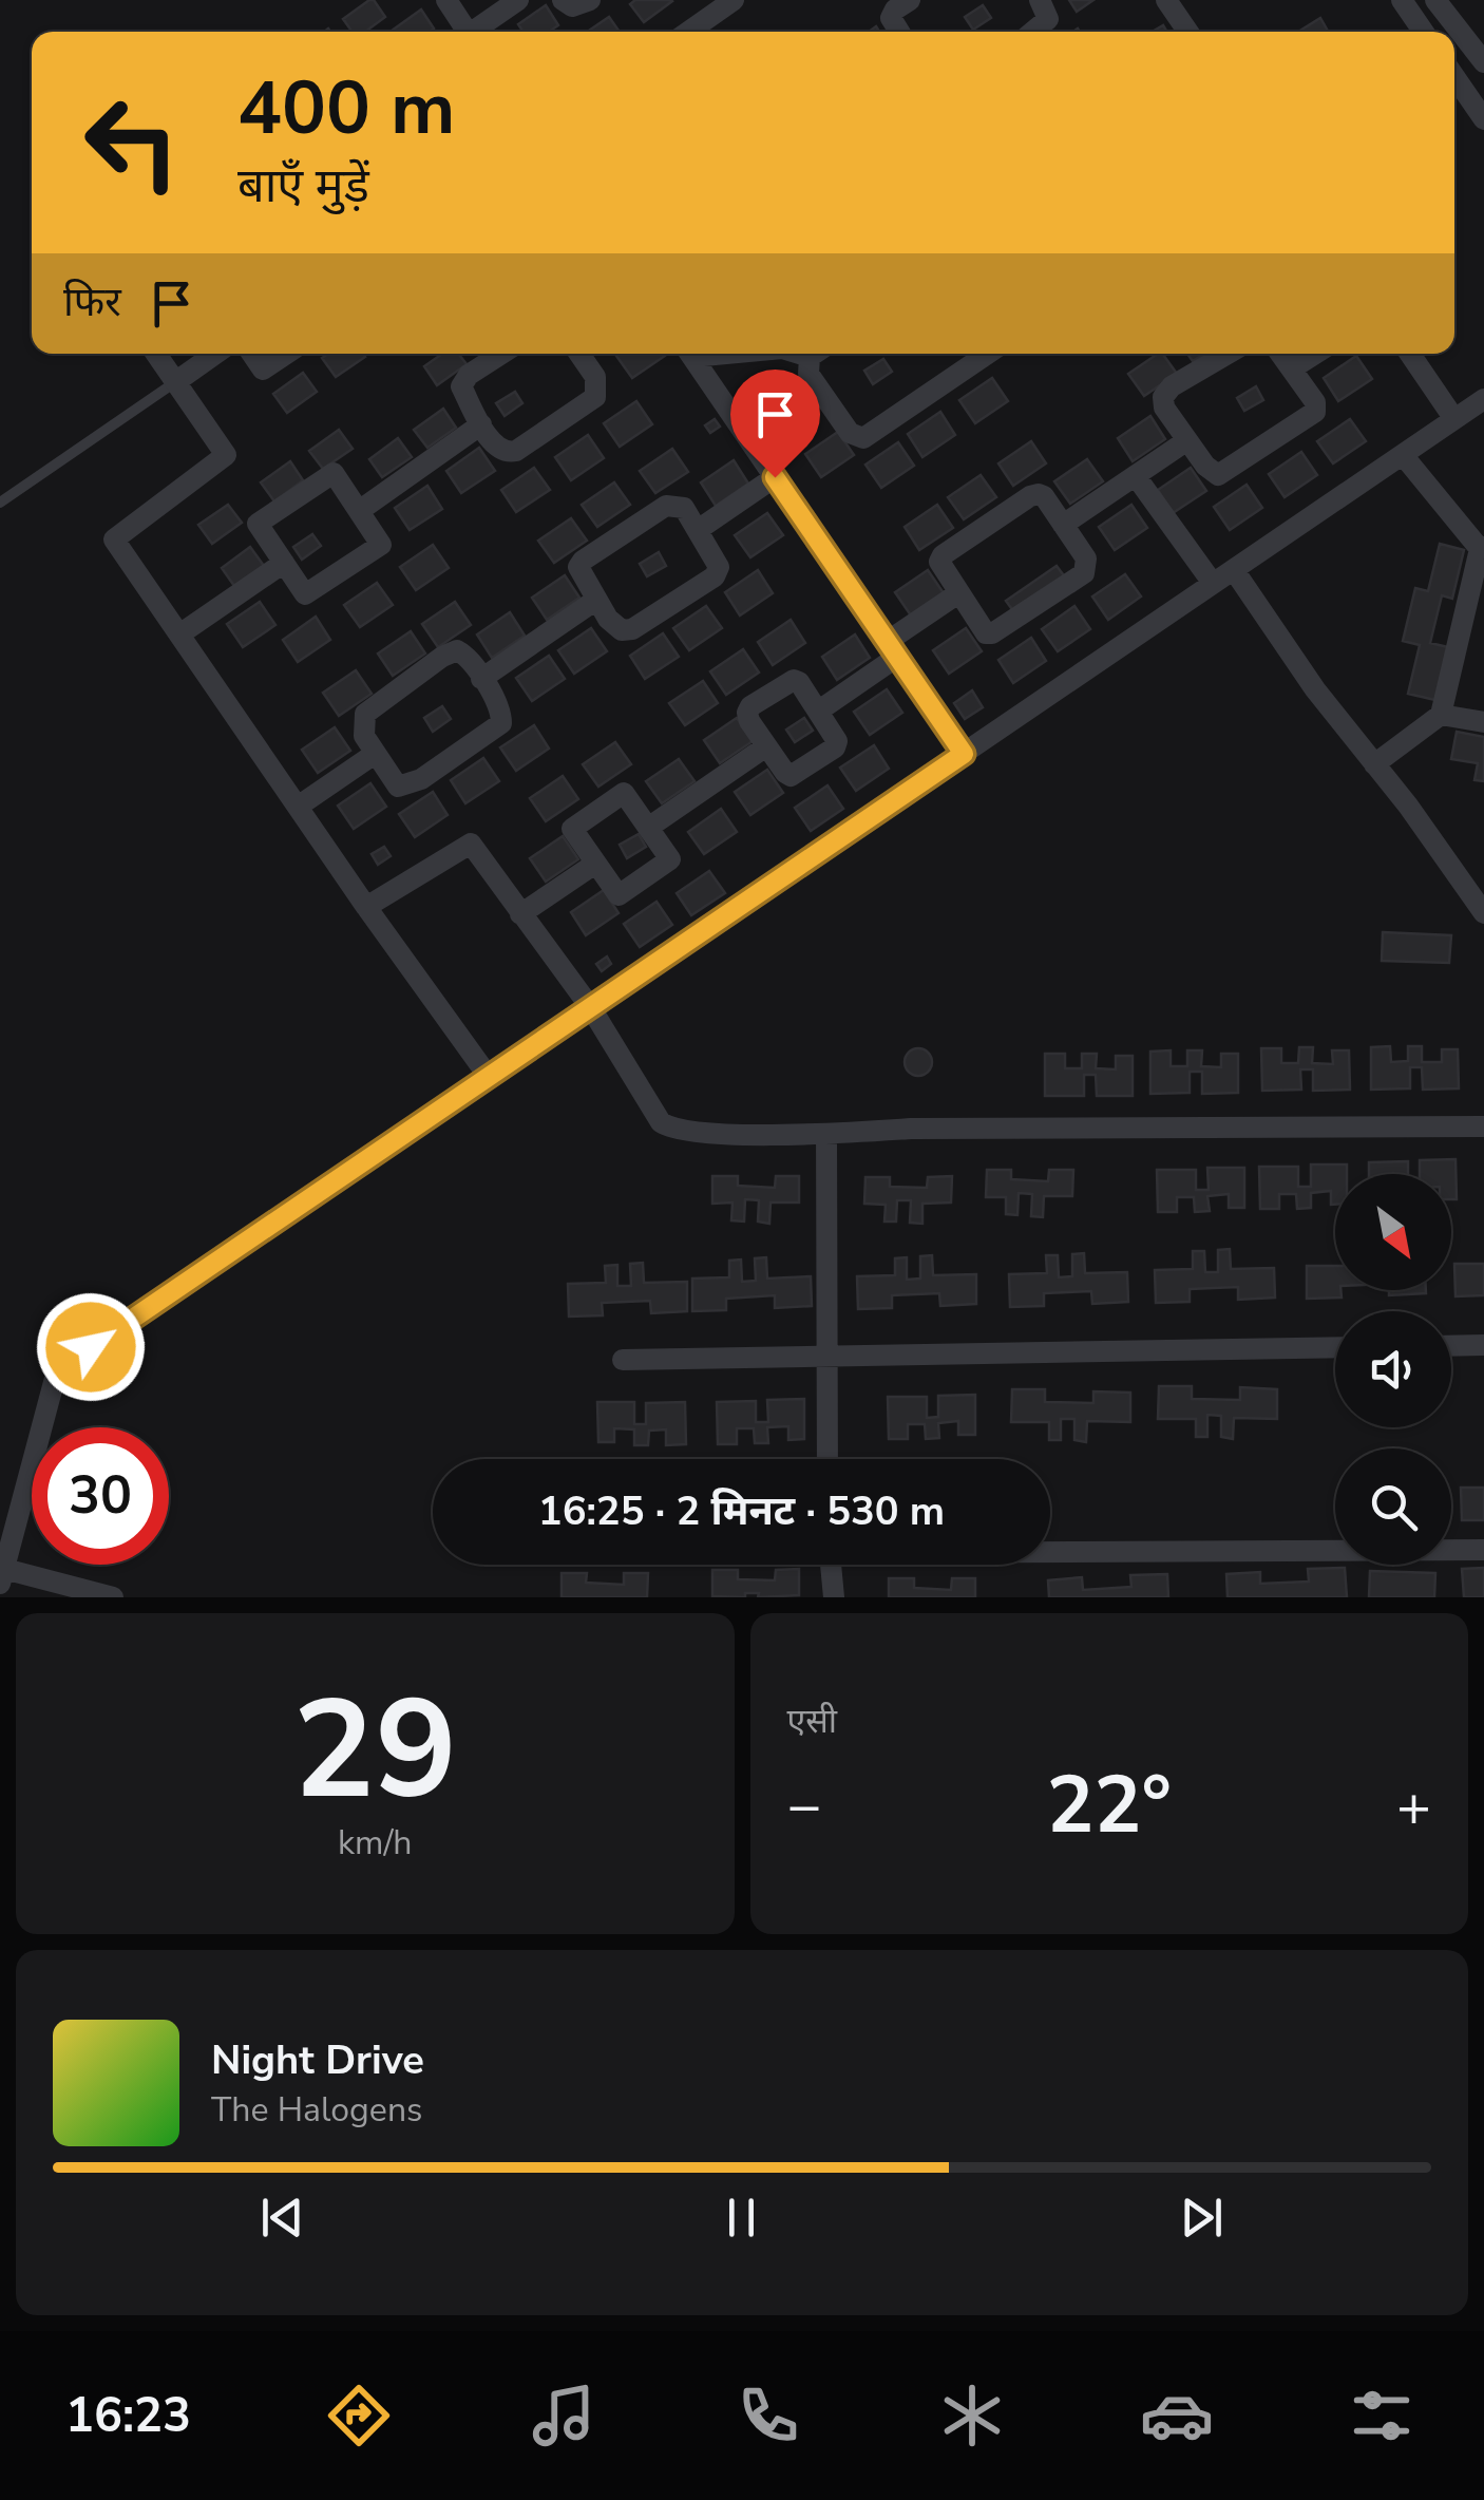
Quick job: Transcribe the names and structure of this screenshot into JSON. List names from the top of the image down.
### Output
{
  "north": "bottom right",
  "page": {
    "turn": ["400 m", "बाएँ मुड़ें"],
    "then": "फिर",
    "limit": "30",
    "trip": "16:25 · 2 मिनट · 530 m",
    "tile": [
      ["29", "km/h"],
      "एसी"
    ],
    "heat": ["−", "22°", "+"],
    "song": ["Night Drive", "The Halogens"],
    "tabs": "16:23"
  }
}
